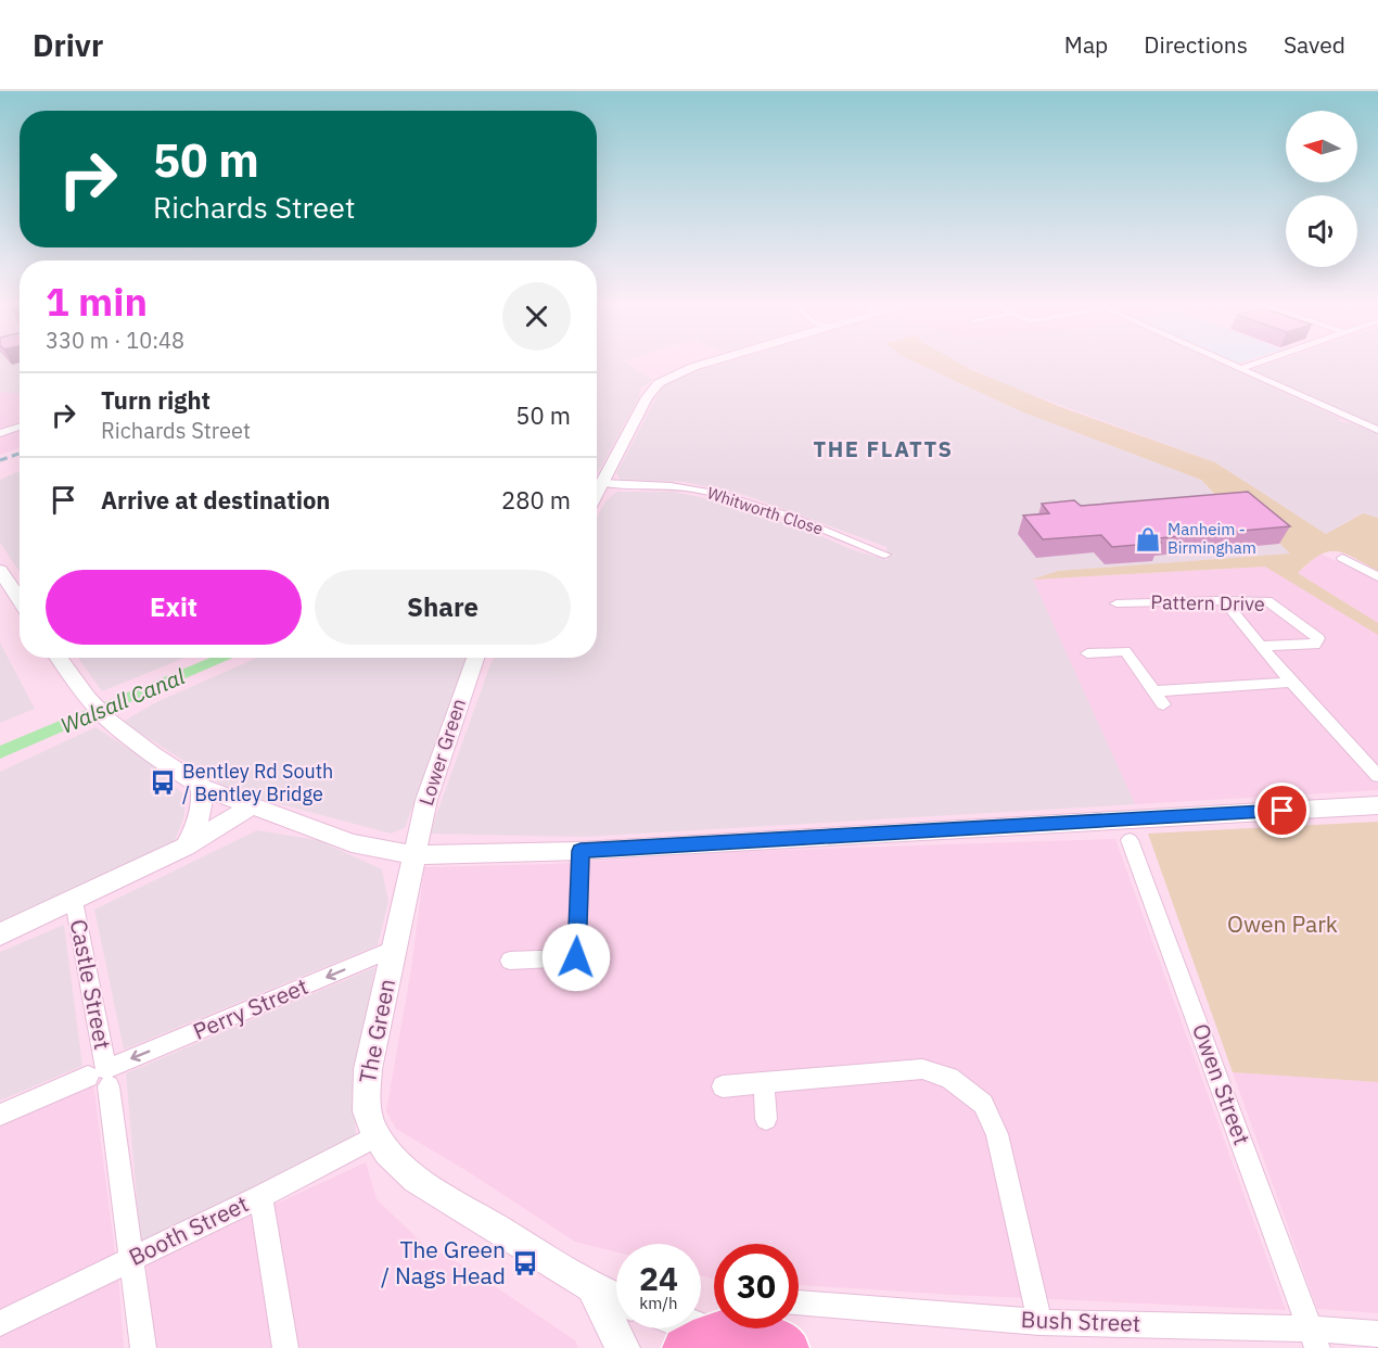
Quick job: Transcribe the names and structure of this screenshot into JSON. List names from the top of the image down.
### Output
{
  "streets": {
    "street": [
      "Whitworth Close",
      "Pattern Drive",
      "Lower Green",
      "Castle Street",
      "Perry Street",
      "The Green",
      "Owen Street",
      "Booth Street",
      "Bush Street"
    ]
  },
  "crossings": [
    ["Lower Green", "The Green"],
    ["Castle Street", "Perry Street"],
    ["Castle Street", "Booth Street"],
    ["Perry Street", "The Green"],
    ["The Green", "Booth Street"],
    ["Owen Street", "Bush Street"]
  ],
  "one_way": ["Perry Street"],
  "districts": ["THE FLATTS"],
  "water": ["Walsall Canal"],
  "parks": ["Owen Park"],
  "places": {
    "shop": ["Manheim - Birmingham"],
    "bus stop": ["Bentley Rd South / Bentley Bridge", "The Green / Nags Head"]
  },
  "north": "left",
  "page": {
    "header": "Drivr",
    "nav": ["Map", "Directions", "Saved"],
    "turn": ["50 m", "Richards Street"],
    "heading": ["1 min", "330 m · 10:48"],
    "list": [
      {
        "name": "Turn right",
        "note": "Richards Street",
        "value": "50 m"
      },
      {
        "name": "Arrive at destination",
        "value": "280 m"
      }
    ],
    "buttons": ["Exit", "Share"],
    "speed": "24 km/h",
    "limit": "30"
  }
}
